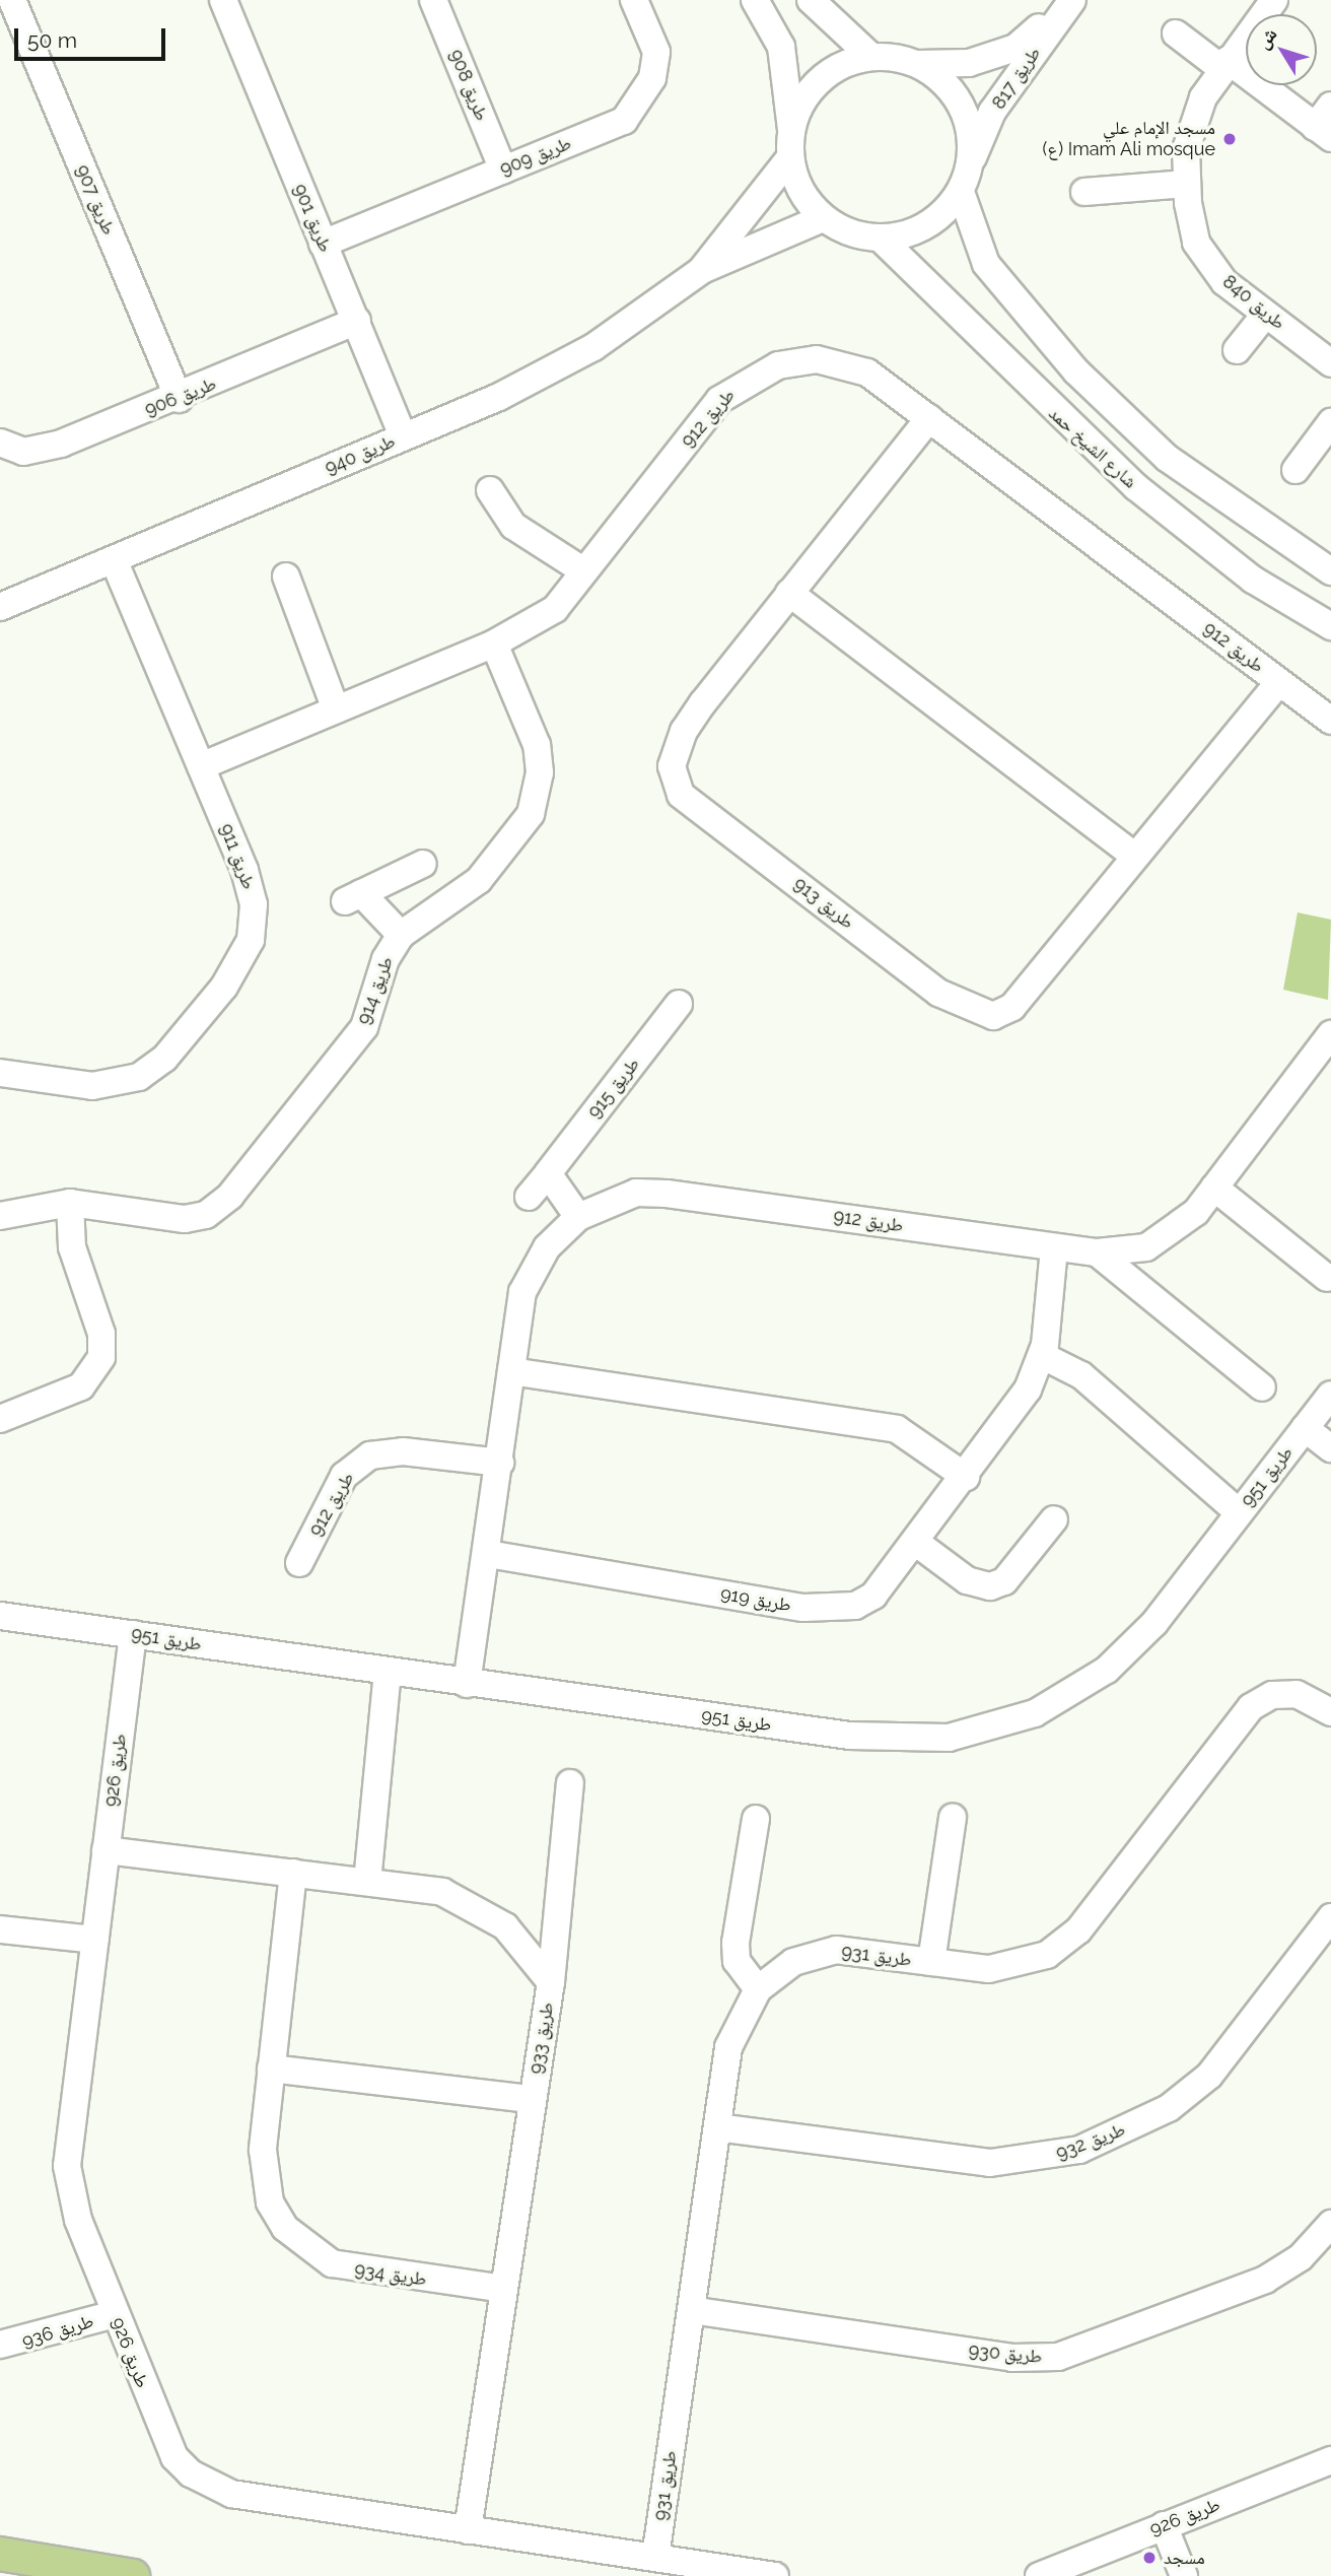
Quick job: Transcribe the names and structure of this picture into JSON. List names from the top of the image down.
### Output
{
  "streets": {
    "street": [
      "طريق 817",
      "طريق 908",
      "طريق 909",
      "طريق 907",
      "طريق 901",
      "طريق 840",
      "طريق 906",
      "طريق 912",
      "شارع الشيخ حمد",
      "طريق 940",
      "طريق 911",
      "طريق 913",
      "طريق 914",
      "طريق 915",
      "طريق 951",
      "طريق 919",
      "طريق 926",
      "طريق 931",
      "طريق 933",
      "طريق 932",
      "طريق 934",
      "طريق 936",
      "طريق 930"
    ]
  },
  "crossings": [
    ["طريق 817", "شارع الشيخ حمد"],
    ["طريق 817", "طريق 940"],
    ["طريق 908", "طريق 909"],
    ["طريق 909", "طريق 901"],
    ["طريق 907", "طريق 906"],
    ["طريق 901", "طريق 906"],
    ["طريق 901", "طريق 940"],
    ["طريق 912", "طريق 911"],
    ["طريق 912", "طريق 913"],
    ["طريق 912", "طريق 914"],
    ["طريق 912", "طريق 951"],
    ["طريق 912", "طريق 919"],
    ["شارع الشيخ حمد", "طريق 940"],
    ["طريق 940", "طريق 911"],
    ["طريق 951", "طريق 926"],
    ["طريق 926", "طريق 931"],
    ["طريق 926", "طريق 933"],
    ["طريق 926", "طريق 936"],
    ["طريق 931", "طريق 932"],
    ["طريق 931", "طريق 930"],
    ["طريق 933", "طريق 934"]
  ],
  "places": ["مسجد الإمام علي (ع) Imam Ali mosque", "مسجد"],
  "scale_bar": "50 m",
  "north": "top left"
}
